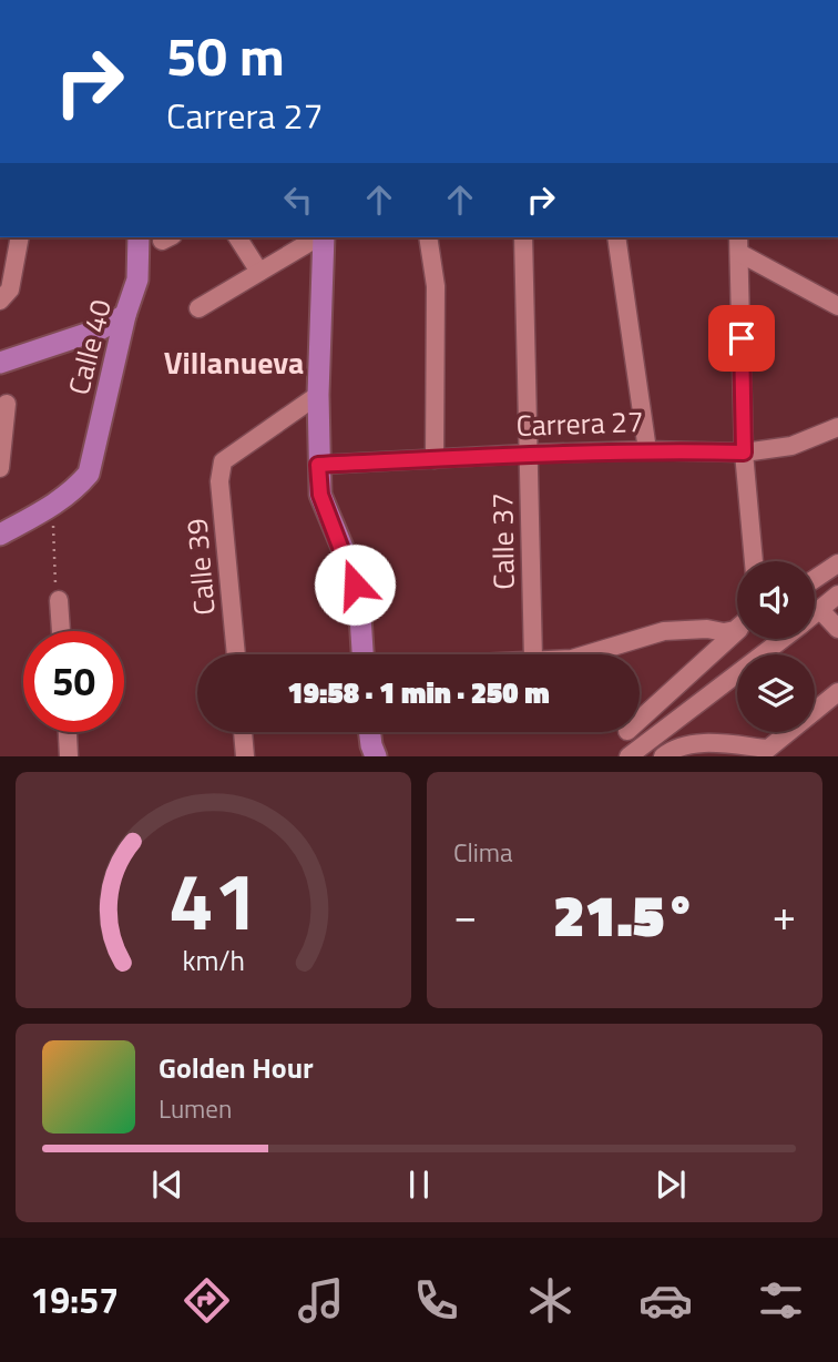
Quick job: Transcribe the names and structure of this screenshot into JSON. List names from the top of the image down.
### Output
{
  "streets": {
    "main road": ["Calle 40"],
    "street": ["Carrera 27", "Calle 37", "Calle 39"]
  },
  "crossings": [
    ["Carrera 27", "Calle 37"]
  ],
  "districts": ["Villanueva"],
  "page": {
    "turn": ["50 m", "Carrera 27"],
    "limit": "50",
    "trip": "19:58 · 1 min · 250 m",
    "tile": "Clima",
    "heat": ["−", "21.5°", "+"],
    "song": ["Golden Hour", "Lumen"],
    "tabs": "19:57",
    "gauge": ["41", "km/h"]
  }
}
